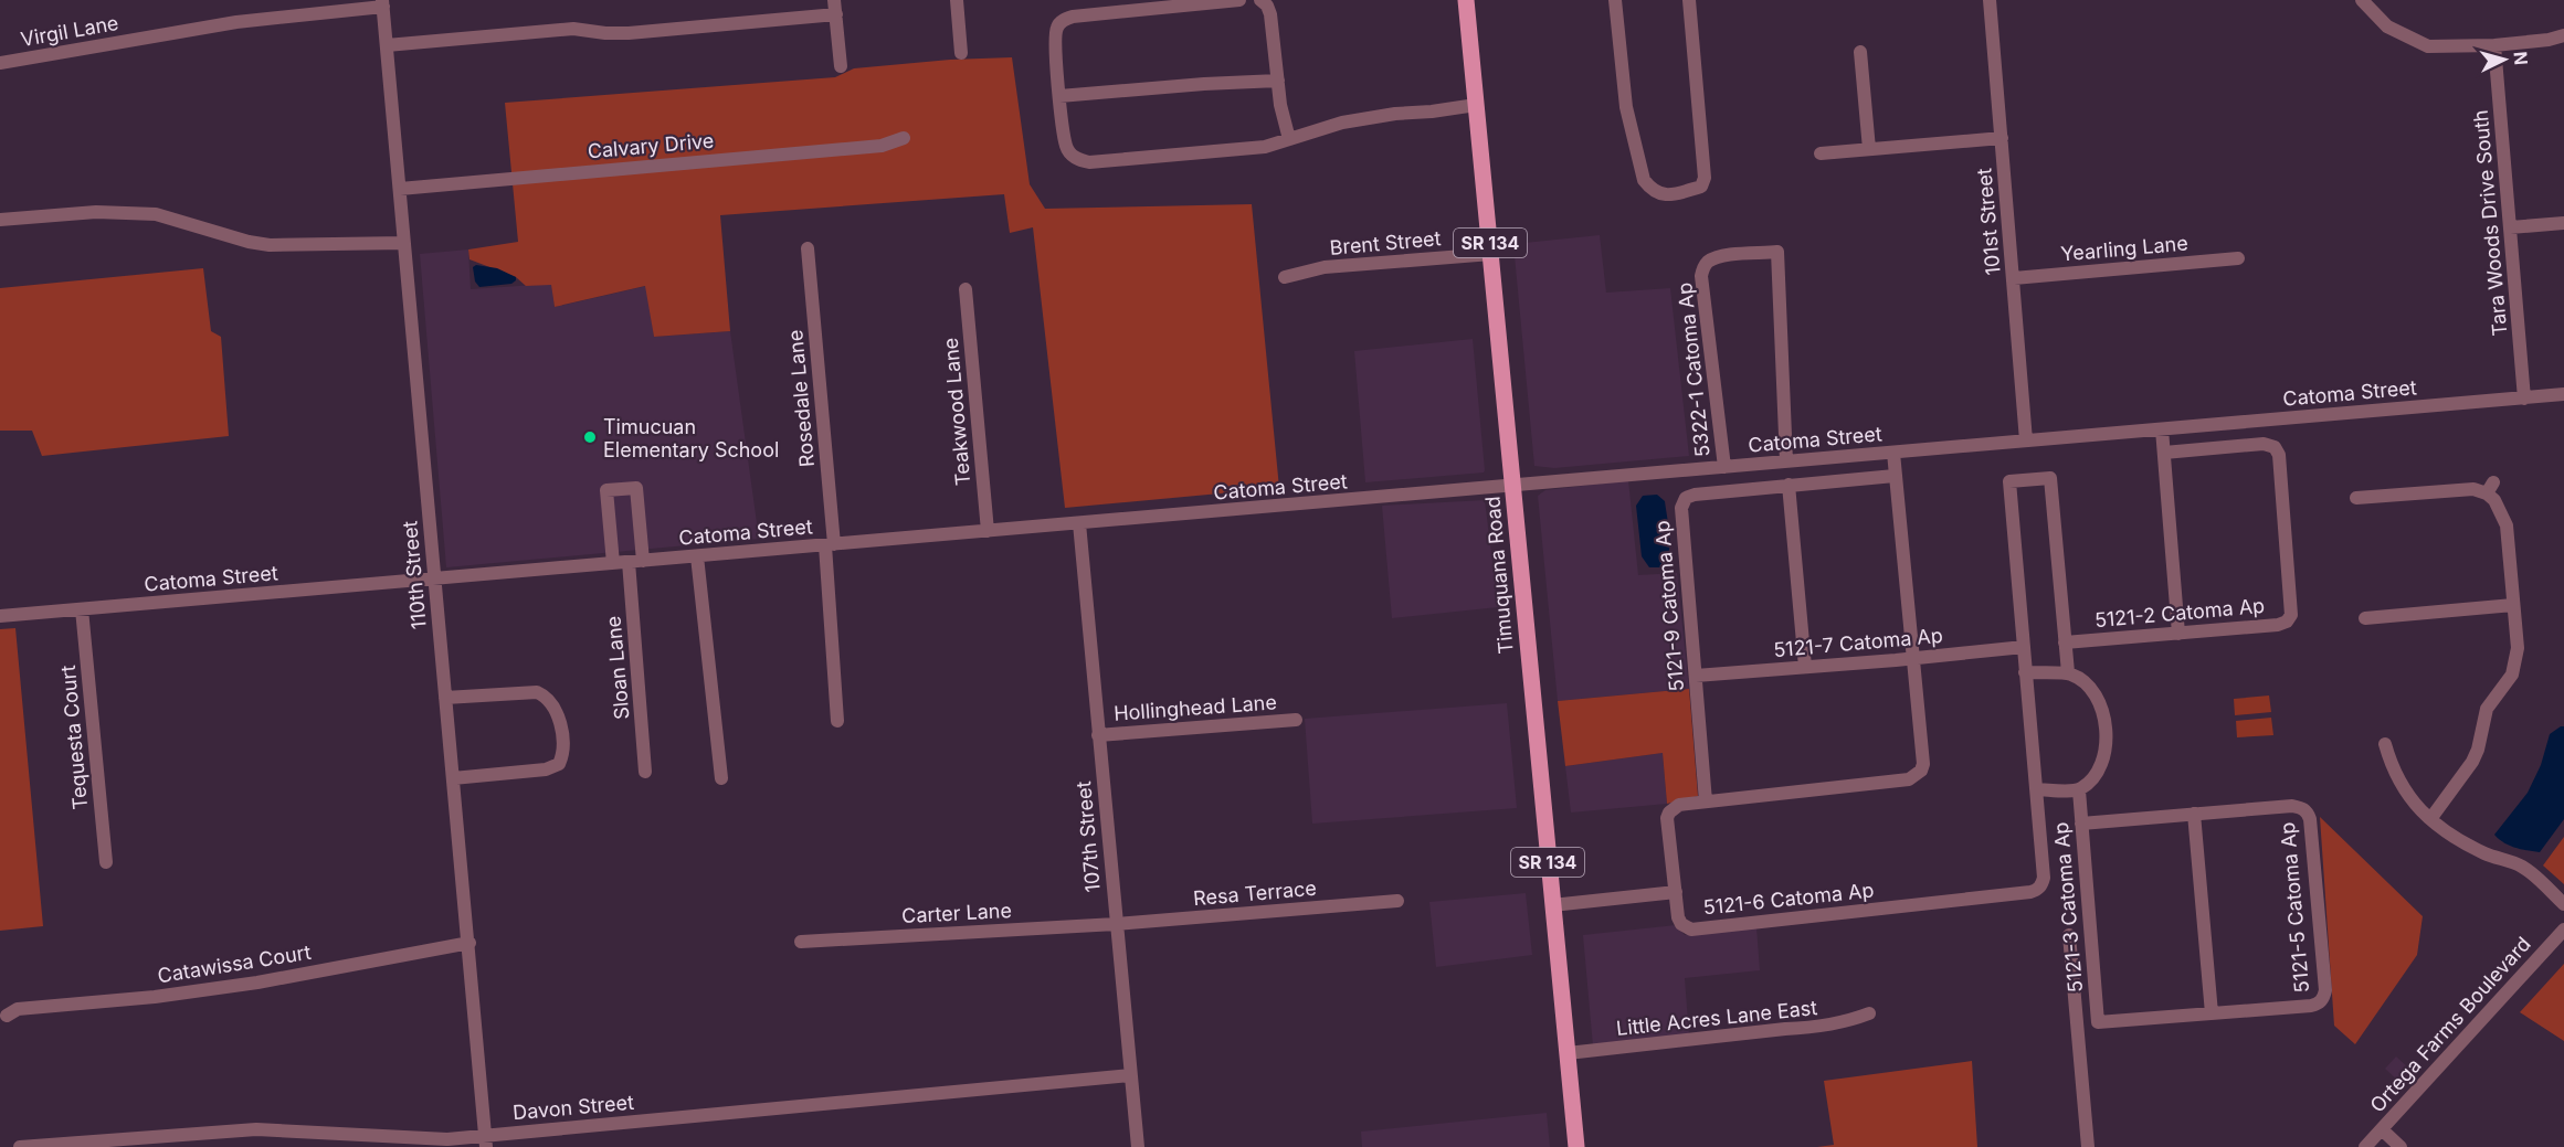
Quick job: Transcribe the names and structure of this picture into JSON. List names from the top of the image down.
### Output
{
  "streets": {
    "main road": ["SR 134", "Timuquana Road"],
    "street": [
      "Virgil Lane",
      "Calvary Drive",
      "101st Street",
      "Tara Woods Drive South",
      "Brent Street",
      "Yearling Lane",
      "5322-1 Catoma Ap",
      "Catoma Street",
      "Rosedale Lane",
      "Teakwood Lane",
      "110th Street",
      "5121-9 Catoma Ap",
      "5121-2 Catoma Ap",
      "5121-7 Catoma Ap",
      "Sloan Lane",
      "Hollinghead Lane",
      "Tequesta Court",
      "107th Street",
      "Resa Terrace",
      "5121-6 Catoma Ap",
      "5121-3 Catoma Ap",
      "5121-5 Catoma Ap",
      "Carter Lane",
      "Catawissa Court",
      "Little Acres Lane East",
      "Ortega Farms Boulevard",
      "Davon Street"
    ]
  },
  "crossings": [
    ["Virgil Lane", "110th Street"],
    ["Calvary Drive", "110th Street"],
    ["101st Street", "Yearling Lane"],
    ["101st Street", "Catoma Street"],
    ["Tara Woods Drive South", "Catoma Street"],
    ["Brent Street", "Timuquana Road"],
    ["5322-1 Catoma Ap", "Catoma Street"],
    ["Catoma Street", "Rosedale Lane"],
    ["Catoma Street", "Teakwood Lane"],
    ["Catoma Street", "110th Street"],
    ["Catoma Street", "Timuquana Road"],
    ["Catoma Street", "Sloan Lane"],
    ["Catoma Street", "Tequesta Court"],
    ["Catoma Street", "107th Street"],
    ["Catoma Street", "5121-6 Catoma Ap"],
    ["110th Street", "Catawissa Court"],
    ["110th Street", "Davon Street"],
    ["Timuquana Road", "Little Acres Lane East"],
    ["5121-9 Catoma Ap", "5121-7 Catoma Ap"],
    ["5121-9 Catoma Ap", "5121-6 Catoma Ap"],
    ["5121-2 Catoma Ap", "5121-6 Catoma Ap"],
    ["5121-7 Catoma Ap", "5121-6 Catoma Ap"],
    ["Hollinghead Lane", "107th Street"],
    ["107th Street", "Resa Terrace"],
    ["107th Street", "Carter Lane"],
    ["107th Street", "Davon Street"],
    ["Resa Terrace", "Carter Lane"],
    ["5121-3 Catoma Ap", "5121-5 Catoma Ap"]
  ],
  "places": ["Timucuan Elementary School"],
  "north": "right"
}
